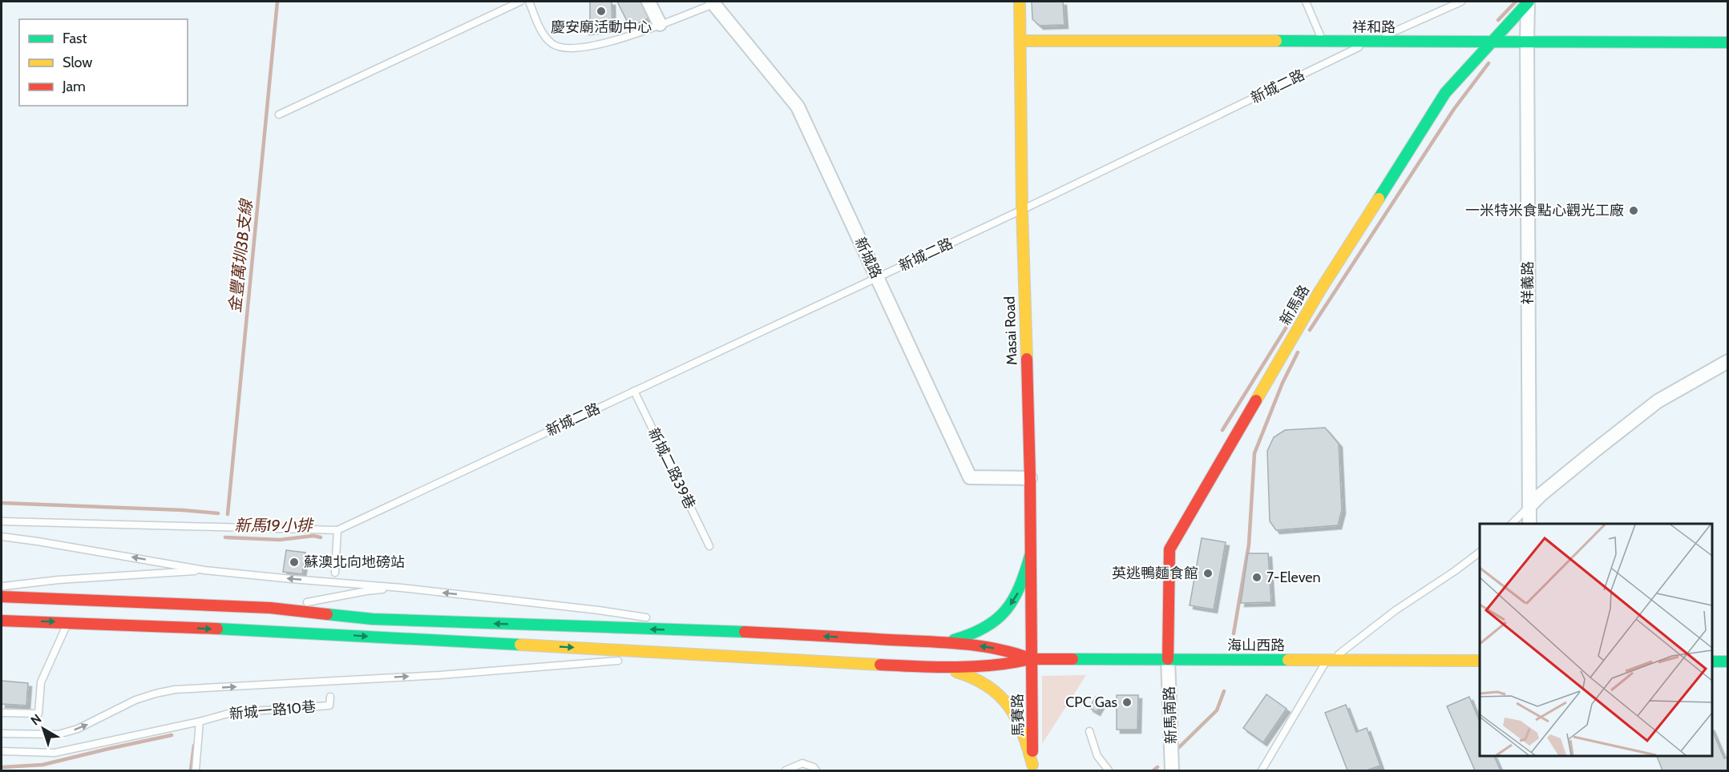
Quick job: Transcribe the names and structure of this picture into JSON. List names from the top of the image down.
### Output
{
  "streets": {
    "main road": [
      "祥和路",
      "新馬路",
      "Masai Road",
      "海山西路",
      "馬賽路"
    ],
    "street": ["新城路", "祥義路", "新馬南路"],
    "lane": ["新城二路", "新城二路39巷", "新城一路10巷"]
  },
  "crossings": [
    ["祥和路", "新城二路"],
    ["祥和路", "祥義路"],
    ["祥和路", "新馬路"],
    ["祥和路", "Masai Road"],
    ["新城二路", "新城路"],
    ["新城二路", "Masai Road"],
    ["新城二路", "新城二路39巷"],
    ["新城路", "Masai Road"],
    ["祥義路", "新馬路"],
    ["新馬路", "海山西路"],
    ["新馬路", "新馬南路"],
    ["Masai Road", "海山西路"],
    ["Masai Road", "馬賽路"],
    ["海山西路", "馬賽路"],
    ["海山西路", "新馬南路"]
  ],
  "water": ["金豐萬圳3B支線", "新馬19小排"],
  "places": [
    "慶安廟活動中心",
    "一米特米食點心觀光工廠",
    "蘇澳北向地磅站",
    "英逃鴨麵食館",
    "7-Eleven",
    "CPC Gas"
  ],
  "legend": ["Fast", "Slow", "Jam"],
  "north": "top left"
}
